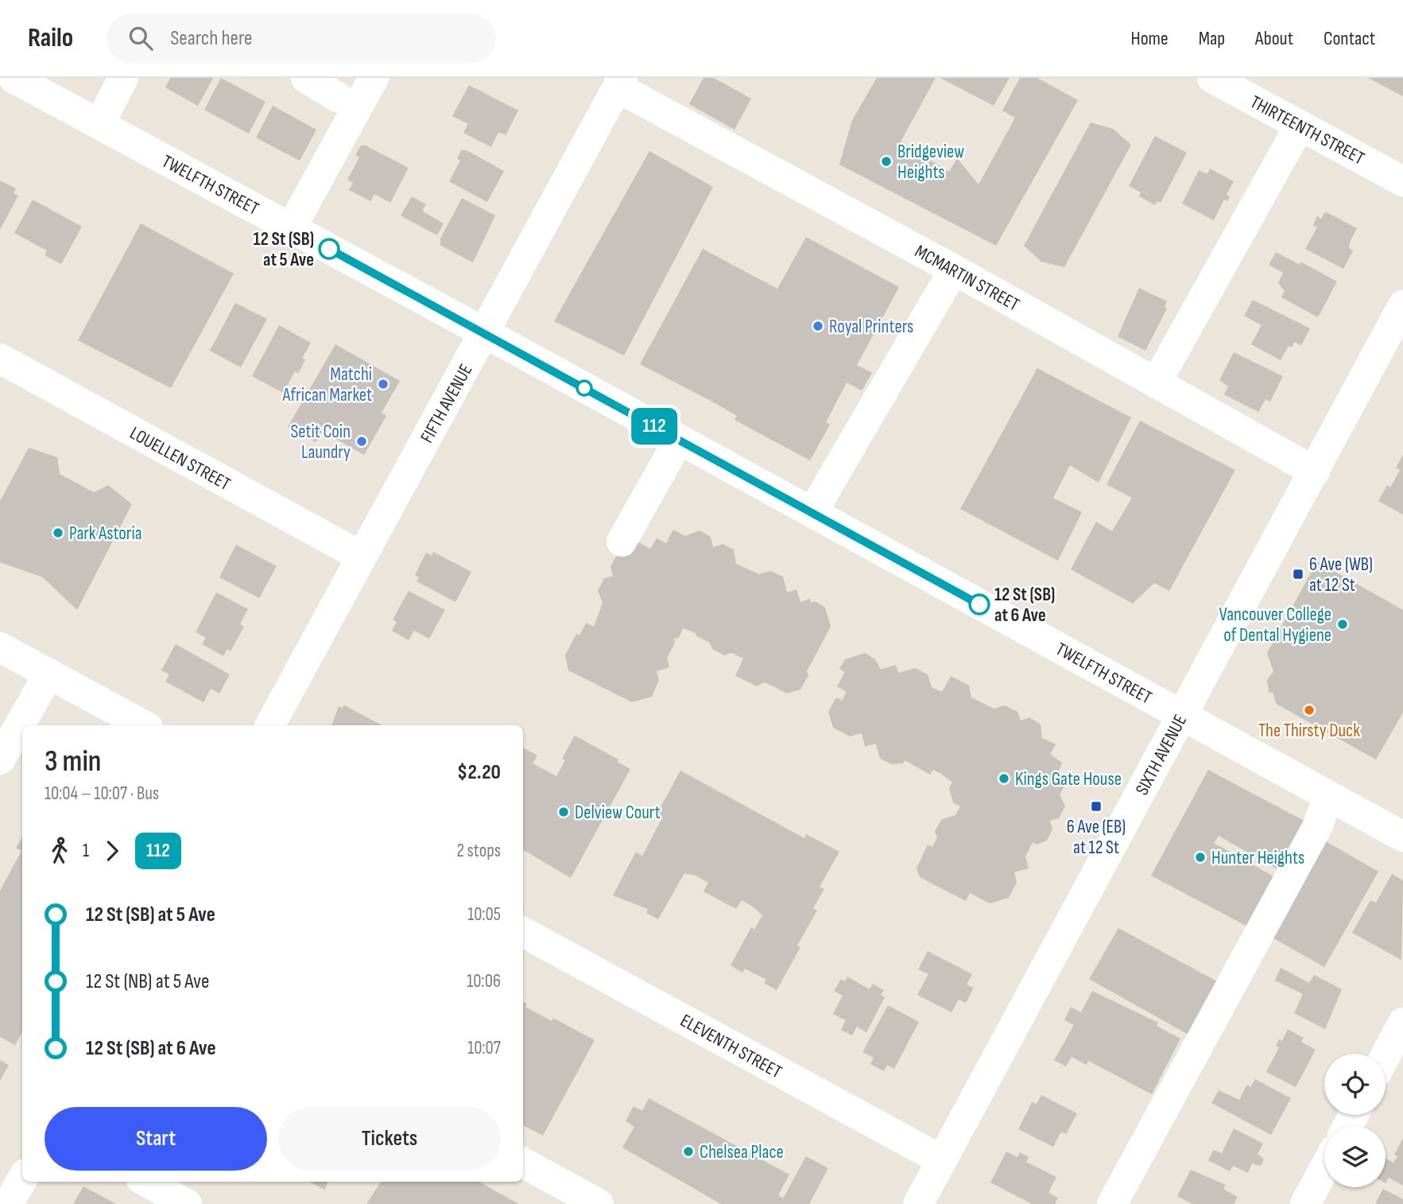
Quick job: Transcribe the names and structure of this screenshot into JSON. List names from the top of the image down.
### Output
{
  "streets": {
    "street": [
      "THIRTEENTH STREET",
      "TWELFTH STREET",
      "MCMARTIN STREET",
      "FIFTH AVENUE",
      "LOUELLEN STREET",
      "SIXTH AVENUE",
      "ELEVENTH STREET"
    ]
  },
  "crossings": [
    ["TWELFTH STREET", "FIFTH AVENUE"],
    ["TWELFTH STREET", "SIXTH AVENUE"],
    ["MCMARTIN STREET", "FIFTH AVENUE"],
    ["MCMARTIN STREET", "SIXTH AVENUE"],
    ["FIFTH AVENUE", "LOUELLEN STREET"],
    ["SIXTH AVENUE", "ELEVENTH STREET"]
  ],
  "places": {
    "other": [
      "Bridgeview Heights",
      "12 St (SB) at 5 Ave",
      "Royal Printers",
      "Matchi African Market",
      "Setit Coin Laundry",
      "Park Astoria",
      "12 St (SB) at 6 Ave",
      "Vancouver College of Dental Hygiene",
      "The Thirsty Duck",
      "Kings Gate House",
      "Delview Court",
      "Hunter Heights",
      "Chelsea Place"
    ],
    "transit": ["6 Ave (WB) at 12 St", "6 Ave (EB) at 12 St"]
  },
  "lines": ["bus line 112"],
  "page": {
    "header": "Railo",
    "search": "Search here",
    "nav": [
      "Home",
      "Map",
      "About",
      "Contact"
    ],
    "on_map": "112",
    "heading": ["3 min", "10:04 – 10:07 · Bus", "$2.20"],
    "legs": ["1", "112", "2 stops"],
    "list": [
      {
        "name": "12 St (SB) at 5 Ave",
        "value": "10:05"
      },
      {
        "name": "12 St (NB) at 5 Ave",
        "value": "10:06"
      },
      {
        "name": "12 St (SB) at 6 Ave",
        "value": "10:07"
      }
    ],
    "buttons": ["Start", "Tickets"]
  }
}
